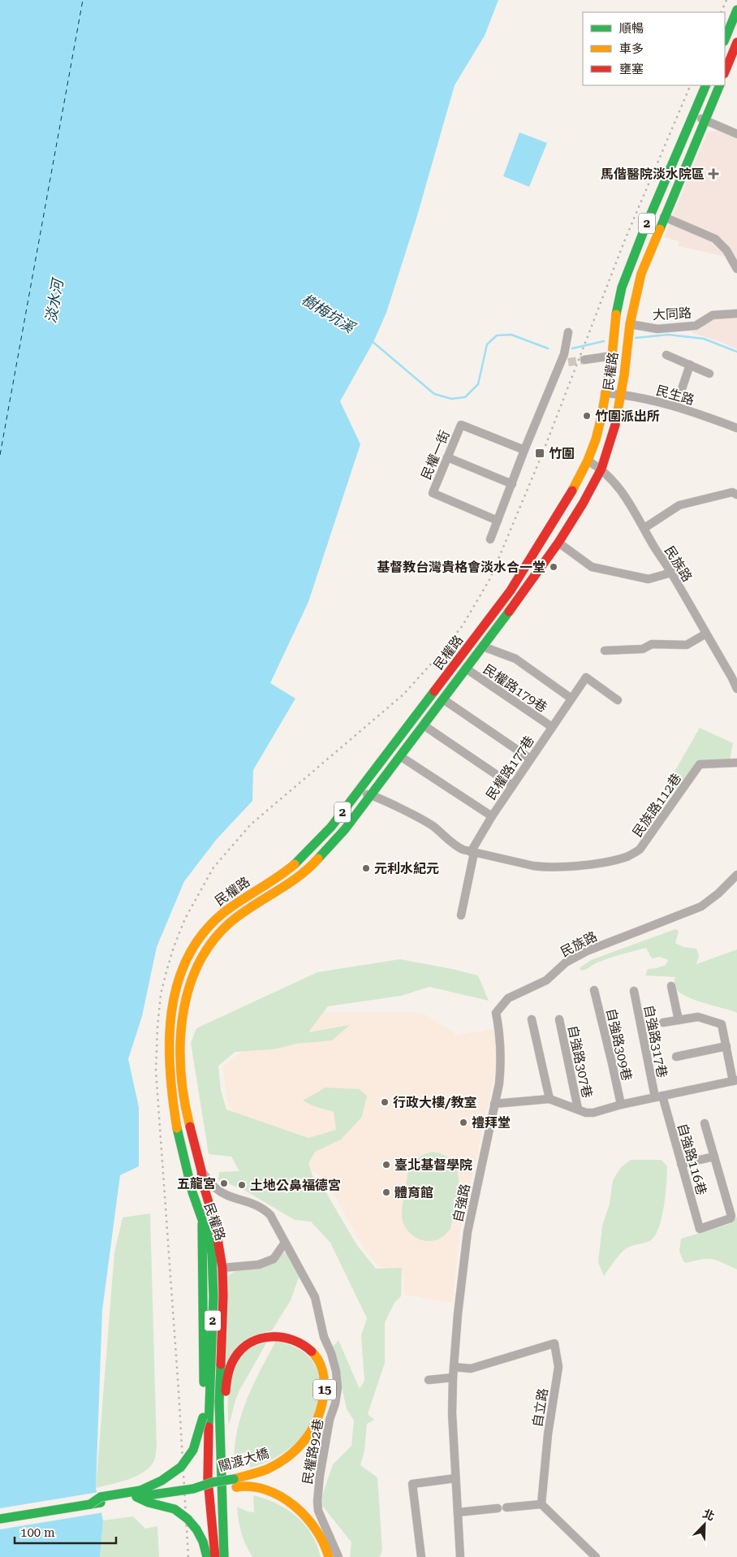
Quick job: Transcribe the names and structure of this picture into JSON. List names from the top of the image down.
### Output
{
  "streets": {
    "main road": [
      "2",
      "民權路",
      "15",
      "關渡大橋"
    ],
    "street": [
      "大同路",
      "民生路",
      "民權一街",
      "民族路",
      "民權路179巷",
      "民權路177巷",
      "民族路112巷",
      "自強路317巷",
      "自強路309巷",
      "自強路307巷",
      "自強路116巷",
      "自強路",
      "自立路",
      "民權路92巷"
    ]
  },
  "crossings": [
    ["大同路", "民權路"],
    ["民權路", "民生路"],
    ["民權路", "民族路"],
    ["民權路", "民權路179巷"],
    ["民權路", "民權路92巷"],
    ["民權路", "關渡大橋"],
    ["民族路", "自強路"],
    ["民權路179巷", "民權路177巷"],
    ["民權路177巷", "民族路112巷"],
    ["自強路317巷", "自強路116巷"],
    ["自強路", "自立路"]
  ],
  "water": ["淡水河", "樹梅坑溪"],
  "places": {
    "health": ["馬偕醫院淡水院區"],
    "other": [
      "竹圍派出所",
      "基督教台灣貴格會淡水合一堂",
      "元利水紀元",
      "行政大樓/教室",
      "禮拜堂",
      "臺北基督學院",
      "五龍宮",
      "土地公鼻福德宮",
      "體育館"
    ],
    "transit": ["竹圍"]
  },
  "legend": ["順暢", "車多", "壅塞"],
  "scale_bar": "100 m",
  "north": "top right"
}
